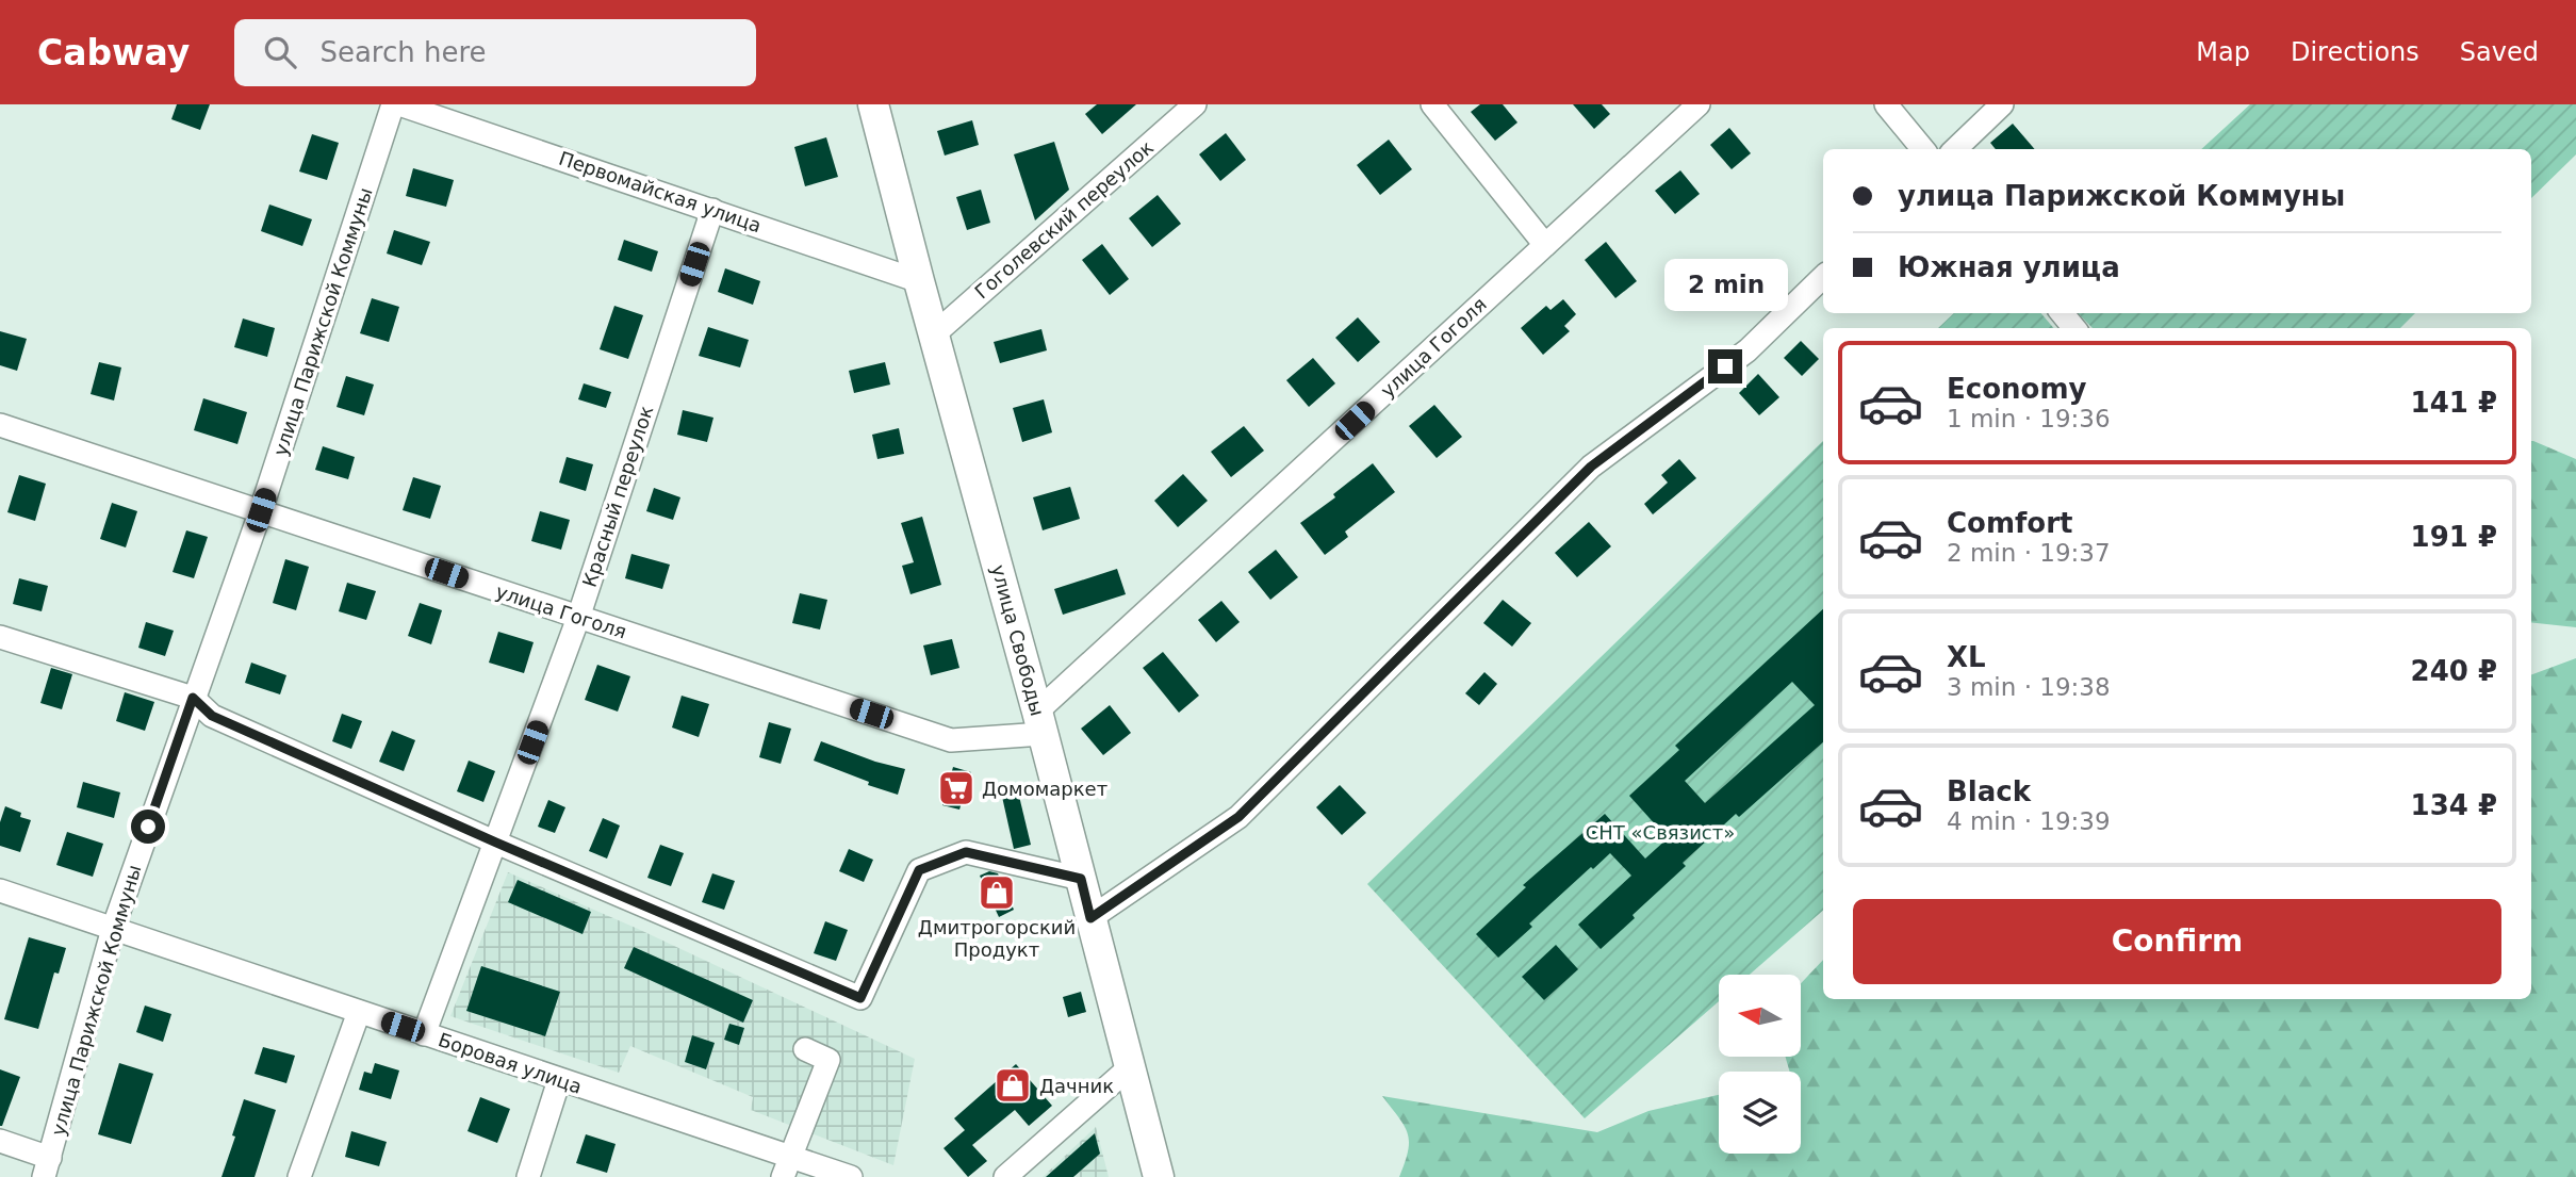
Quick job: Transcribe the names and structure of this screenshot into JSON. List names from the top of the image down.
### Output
{
  "streets": {
    "main road": ["улица Свободы"],
    "street": [
      "Первомайская улица",
      "Гоголевский переулок",
      "улица Парижской Коммуны",
      "улица Гоголя",
      "Красный переулок",
      "Боровая улица"
    ]
  },
  "crossings": [
    ["Первомайская улица", "Красный переулок"],
    ["Первомайская улица", "улица Свободы"],
    ["Гоголевский переулок", "улица Свободы"],
    ["улица Парижской Коммуны", "улица Гоголя"],
    ["улица Парижской Коммуны", "Боровая улица"],
    ["улица Гоголя", "Красный переулок"],
    ["улица Гоголя", "улица Свободы"],
    ["Красный переулок", "Боровая улица"]
  ],
  "parks": ["СНТ «Связист»"],
  "places": {
    "supermarket": ["Домомаркет"],
    "shop": ["Дмитрогорский Продукт", "Дачник"]
  },
  "north": "left",
  "page": {
    "header": "Cabway",
    "search": "Search here",
    "nav": ["Map", "Directions", "Saved"],
    "banner": ["улица Парижской Коммуны", "Южная улица"],
    "bubble": "2 min",
    "list": [
      {
        "name": "Economy",
        "note": "1 min · 19:36",
        "value": "141 ₽"
      },
      {
        "name": "Comfort",
        "note": "2 min · 19:37",
        "value": "191 ₽"
      },
      {
        "name": "XL",
        "note": "3 min · 19:38",
        "value": "240 ₽"
      },
      {
        "name": "Black",
        "note": "4 min · 19:39",
        "value": "134 ₽"
      }
    ],
    "buttons": "Confirm"
  }
}
